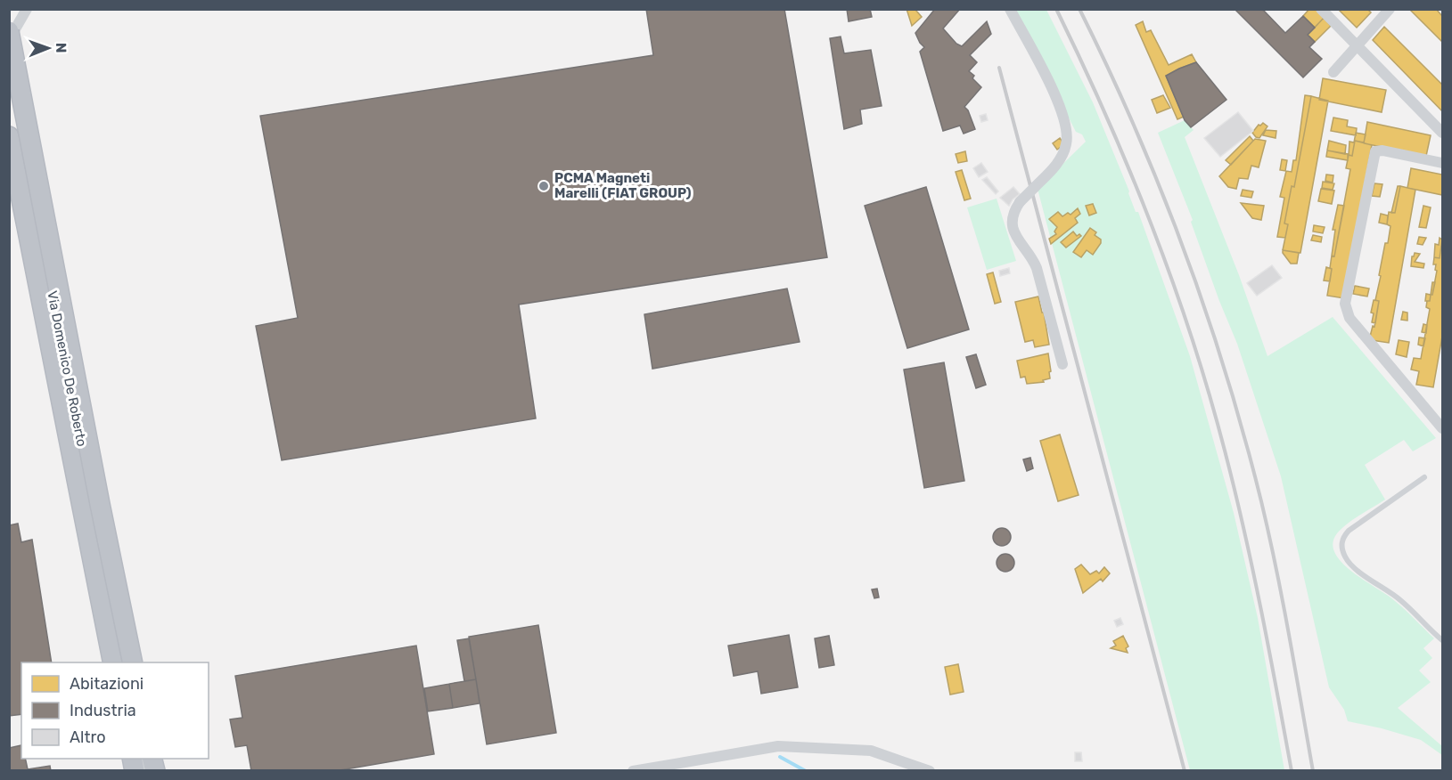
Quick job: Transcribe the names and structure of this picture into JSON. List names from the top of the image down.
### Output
{
  "streets": {
    "street": ["Via Domenico De Roberto"]
  },
  "places": ["PCMA Magneti Marelli (FIAT GROUP)"],
  "legend": ["Abitazioni", "Industria", "Altro"],
  "north": "right"
}
